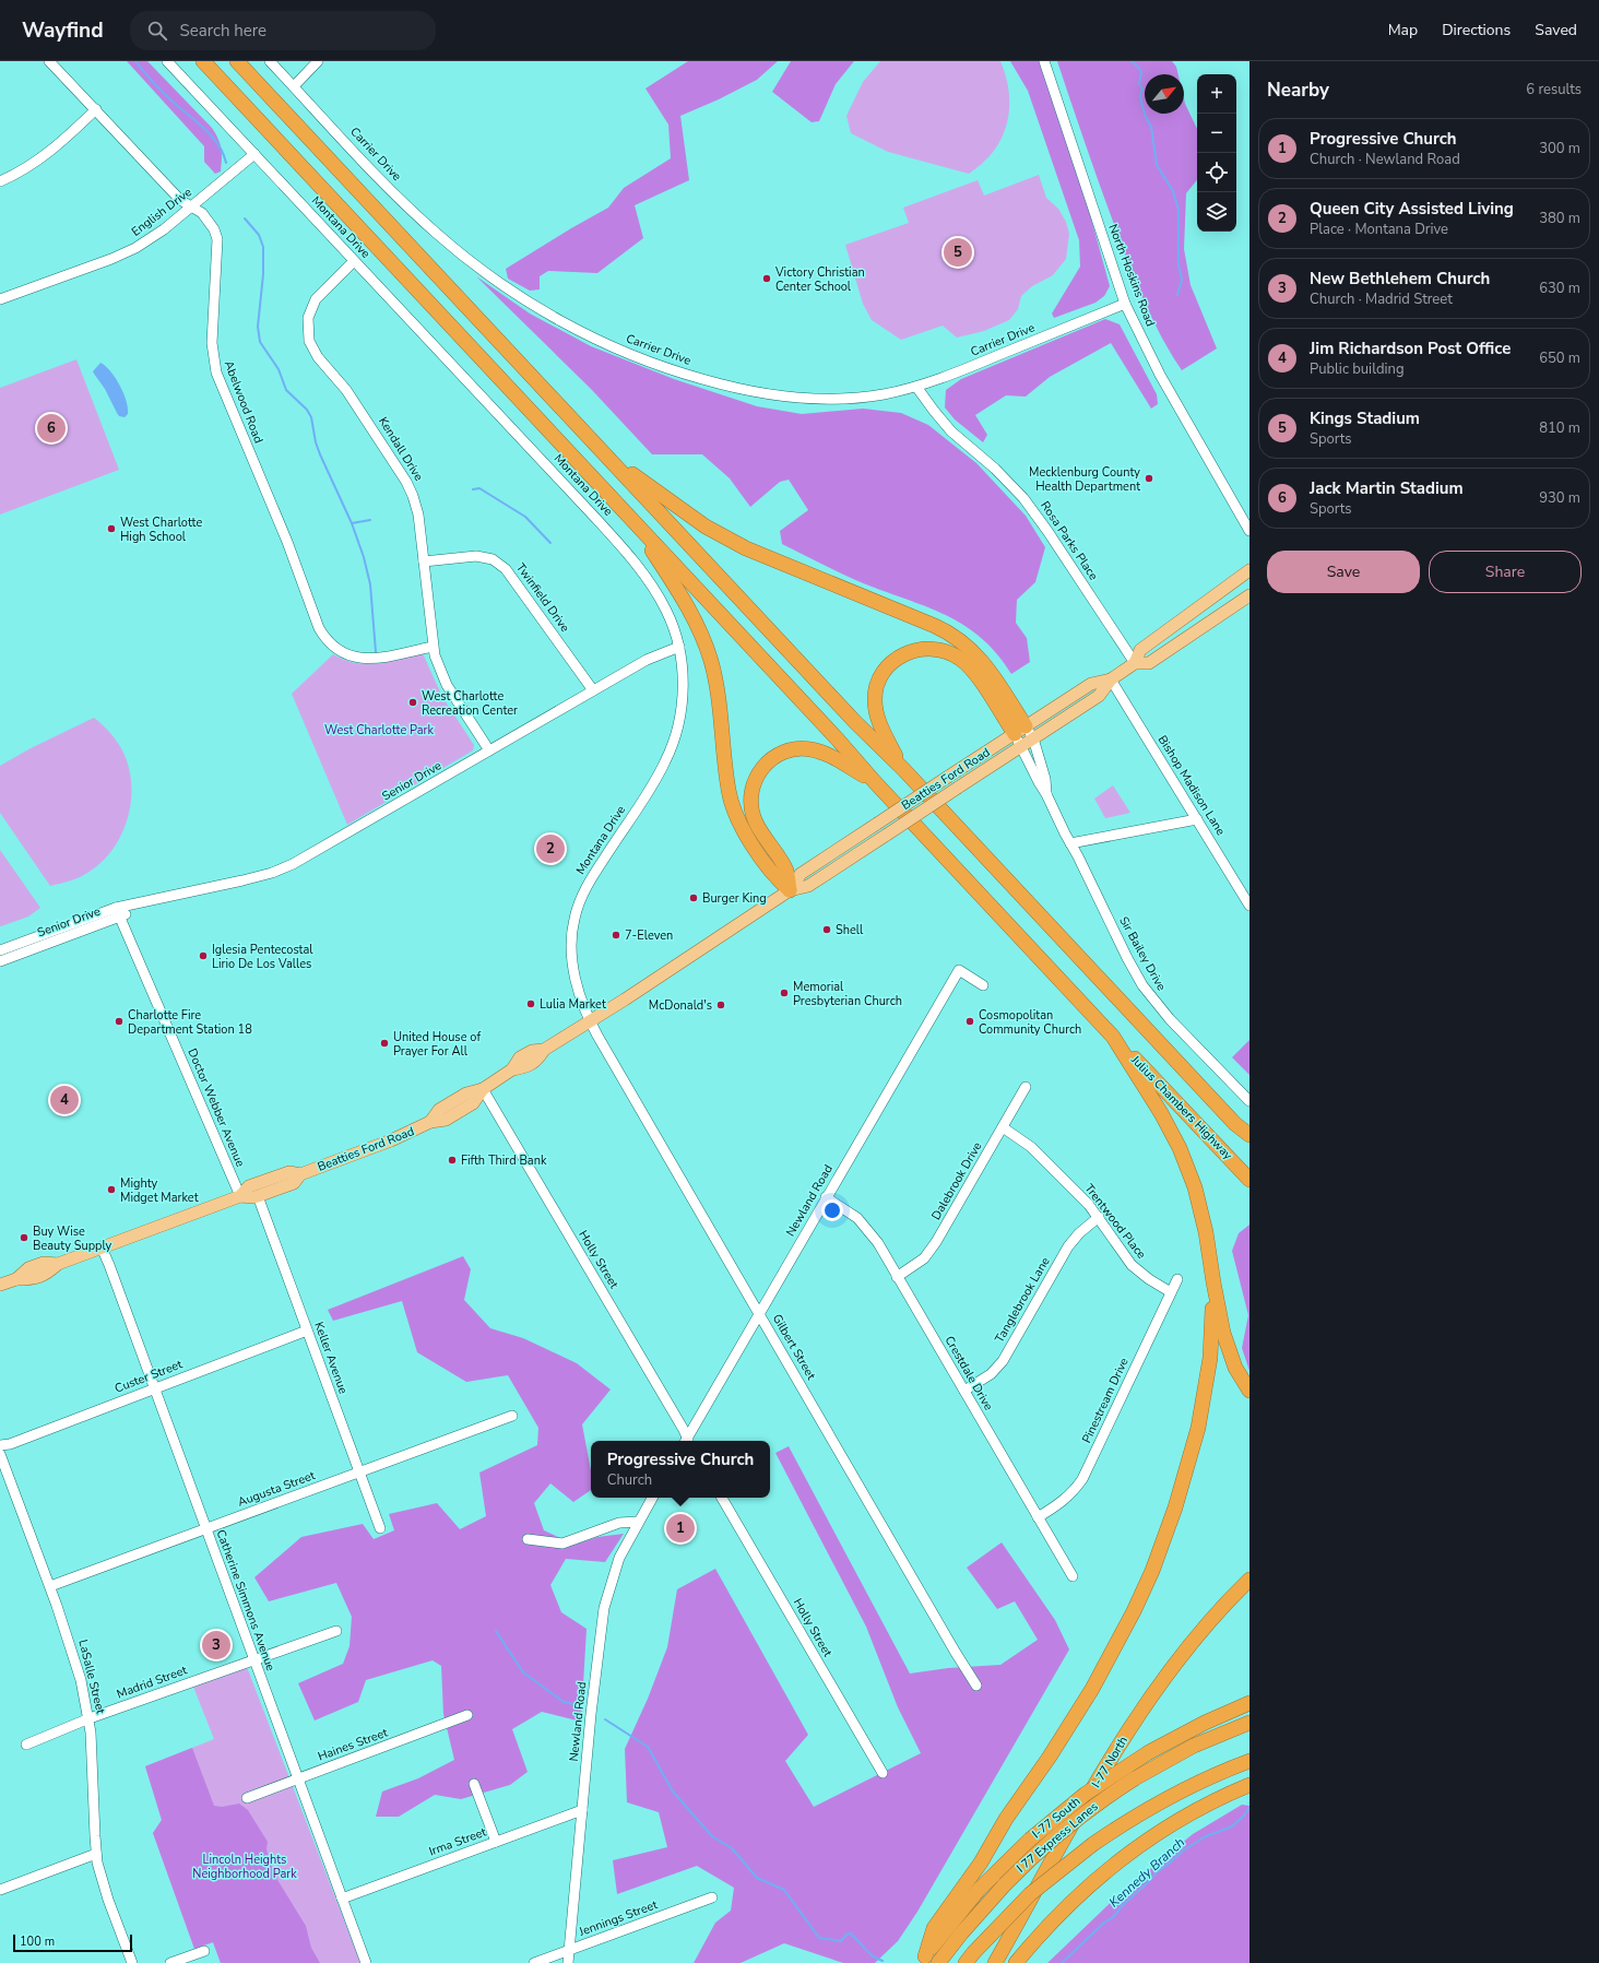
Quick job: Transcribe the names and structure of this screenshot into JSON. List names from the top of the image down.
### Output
{
  "streets": {
    "highway": [
      "Julius Chambers Highway",
      "I-77 North",
      "I-77 South",
      "I 77 Express Lanes"
    ],
    "main road": ["Beatties Ford Road"],
    "street": [
      "Carrier Drive",
      "English Drive",
      "Montana Drive",
      "North Hoskins Road",
      "Abelwood Road",
      "Kendall Drive",
      "Rosa Parks Place",
      "Twinfield Drive",
      "Senior Drive",
      "Bishop Madison Lane",
      "Sir Bailey Drive",
      "Doctor Webber Avenue",
      "Dalebrook Drive",
      "Newland Road",
      "Trentwood Place",
      "Holly Street",
      "Tanglebrook Lane",
      "Gilbert Street",
      "Keller Avenue",
      "Crestdale Drive",
      "Custer Street",
      "Pinestream Drive",
      "Augusta Street",
      "Catherine Simmons Avenue",
      "LaSalle Street",
      "Madrid Street",
      "Haines Street",
      "Irma Street",
      "Jennings Street"
    ]
  },
  "crossings": [
    ["Carrier Drive", "North Hoskins Road"],
    ["Carrier Drive", "Rosa Parks Place"],
    ["English Drive", "Montana Drive"],
    ["English Drive", "Abelwood Road"],
    ["Montana Drive", "Kendall Drive"],
    ["Montana Drive", "Beatties Ford Road"],
    ["Montana Drive", "Senior Drive"],
    ["Montana Drive", "Gilbert Street"],
    ["Abelwood Road", "Kendall Drive"],
    ["Kendall Drive", "Twinfield Drive"],
    ["Kendall Drive", "Senior Drive"],
    ["Rosa Parks Place", "Beatties Ford Road"],
    ["Twinfield Drive", "Senior Drive"],
    ["Beatties Ford Road", "Bishop Madison Lane"],
    ["Beatties Ford Road", "Sir Bailey Drive"],
    ["Beatties Ford Road", "Doctor Webber Avenue"],
    ["Beatties Ford Road", "Holly Street"],
    ["Beatties Ford Road", "Gilbert Street"],
    ["Beatties Ford Road", "Keller Avenue"],
    ["Beatties Ford Road", "Catherine Simmons Avenue"],
    ["Senior Drive", "Doctor Webber Avenue"],
    ["Dalebrook Drive", "Trentwood Place"],
    ["Dalebrook Drive", "Crestdale Drive"],
    ["Newland Road", "Gilbert Street"],
    ["Newland Road", "Crestdale Drive"],
    ["Newland Road", "Irma Street"],
    ["Newland Road", "Jennings Street"],
    ["Trentwood Place", "Tanglebrook Lane"],
    ["Trentwood Place", "Pinestream Drive"],
    ["Tanglebrook Lane", "Crestdale Drive"],
    ["Keller Avenue", "Custer Street"],
    ["Keller Avenue", "Augusta Street"],
    ["Crestdale Drive", "Pinestream Drive"],
    ["Custer Street", "Catherine Simmons Avenue"],
    ["Augusta Street", "Catherine Simmons Avenue"],
    ["Augusta Street", "LaSalle Street"],
    ["Catherine Simmons Avenue", "Madrid Street"],
    ["Catherine Simmons Avenue", "Haines Street"],
    ["Catherine Simmons Avenue", "Irma Street"],
    ["LaSalle Street", "Madrid Street"]
  ],
  "water": ["Kennedy Branch"],
  "parks": ["West Charlotte Park", "Lincoln Heights Neighborhood Park"],
  "places": [
    "Victory Christian Center School",
    "Mecklenburg County Health Department",
    "West Charlotte High School",
    "West Charlotte Recreation Center",
    "Burger King",
    "Shell",
    "7-Eleven",
    "Iglesia Pentecostal Lirio De Los Valles",
    "Memorial Presbyterian Church",
    "Lulia Market",
    "McDonald's",
    "Charlotte Fire Department Station 18",
    "Cosmopolitan Community Church",
    "United House of Prayer For All",
    "Fifth Third Bank",
    "Mighty Midget Market",
    "Buy Wise Beauty Supply"
  ],
  "scale_bar": "100 m",
  "north": "top right",
  "page": {
    "header": "Wayfind",
    "search": "Search here",
    "nav": ["Map", "Directions", "Saved"],
    "heading": ["Nearby", "6 results"],
    "map_buttons": ["+", "−"],
    "list": [
      {
        "mark": "1",
        "name": "Progressive Church",
        "note": "Church · Newland Road",
        "value": "300 m"
      },
      {
        "mark": "2",
        "name": "Queen City Assisted Living",
        "note": "Place · Montana Drive",
        "value": "380 m"
      },
      {
        "mark": "3",
        "name": "New Bethlehem Church",
        "note": "Church · Madrid Street",
        "value": "630 m"
      },
      {
        "mark": "4",
        "name": "Jim Richardson Post Office",
        "note": "Public building",
        "value": "650 m"
      },
      {
        "mark": "5",
        "name": "Kings Stadium",
        "note": "Sports",
        "value": "810 m"
      },
      {
        "mark": "6",
        "name": "Jack Martin Stadium",
        "note": "Sports",
        "value": "930 m"
      }
    ],
    "pins": [
      "5",
      "6",
      "2",
      "4",
      "1",
      "3"
    ],
    "buttons": ["Save", "Share"],
    "popup": ["Progressive Church", "Church"],
    "scale": "100 m"
  }
}
